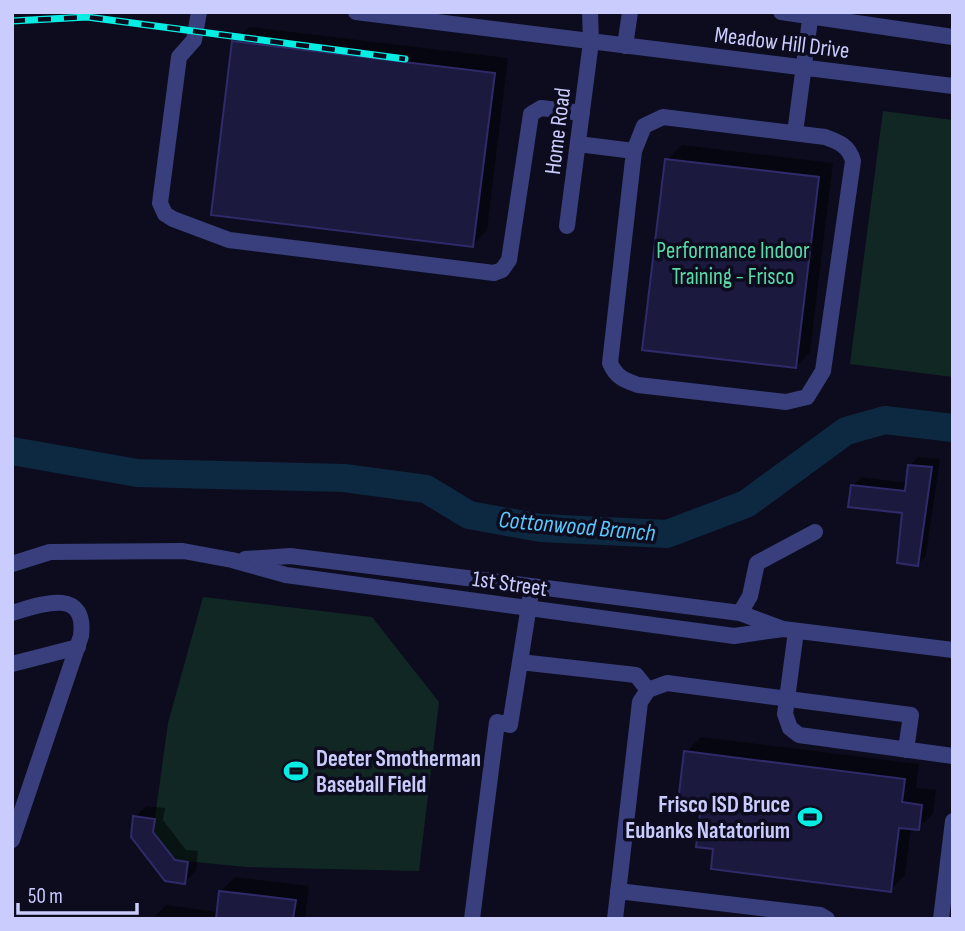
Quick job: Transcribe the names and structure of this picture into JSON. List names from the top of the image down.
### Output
{
  "streets": {
    "street": ["Meadow Hill Drive", "Home Road", "1st Street"]
  },
  "crossings": [
    ["Meadow Hill Drive", "Home Road"]
  ],
  "water": ["Cottonwood Branch"],
  "parks": ["Performance Indoor Training - Frisco"],
  "places": {
    "sports": ["Deeter Smotherman Baseball Field", "Frisco ISD Bruce Eubanks Natatorium"]
  },
  "scale_bar": "50 m"
}
